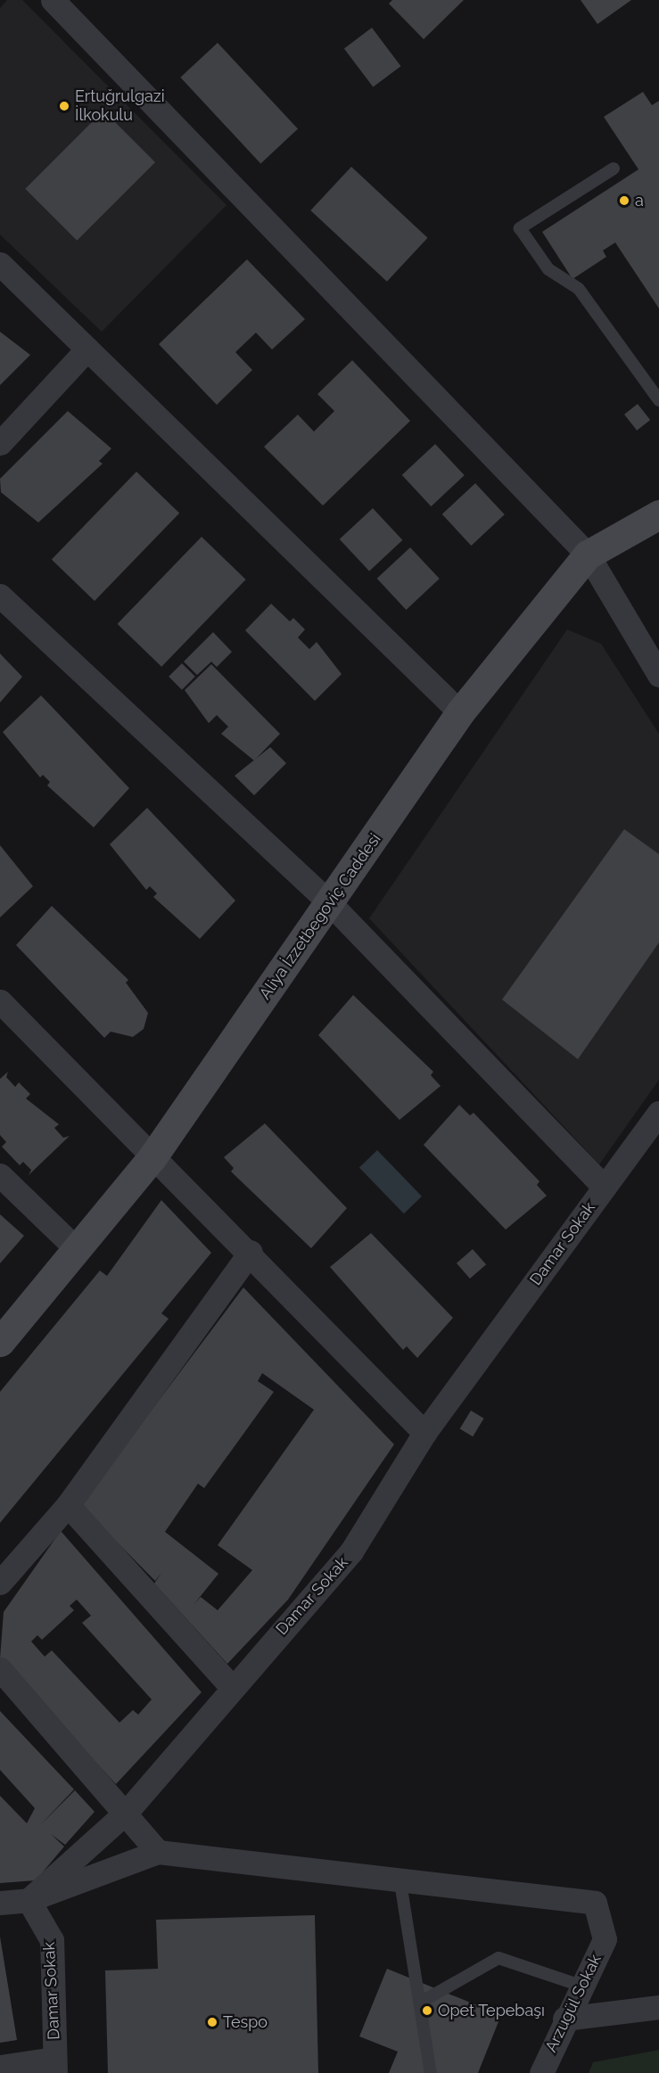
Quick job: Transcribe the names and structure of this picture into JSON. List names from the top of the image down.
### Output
{
  "streets": {
    "street": ["Aliya İzzetbegoviç Caddesi", "Damar Sokak", "Arzugül Sokak"]
  },
  "places": [
    "Ertuğrulgazi İlkokulu",
    "a",
    "Opet Tepebaşı",
    "Tespo"
  ]
}
